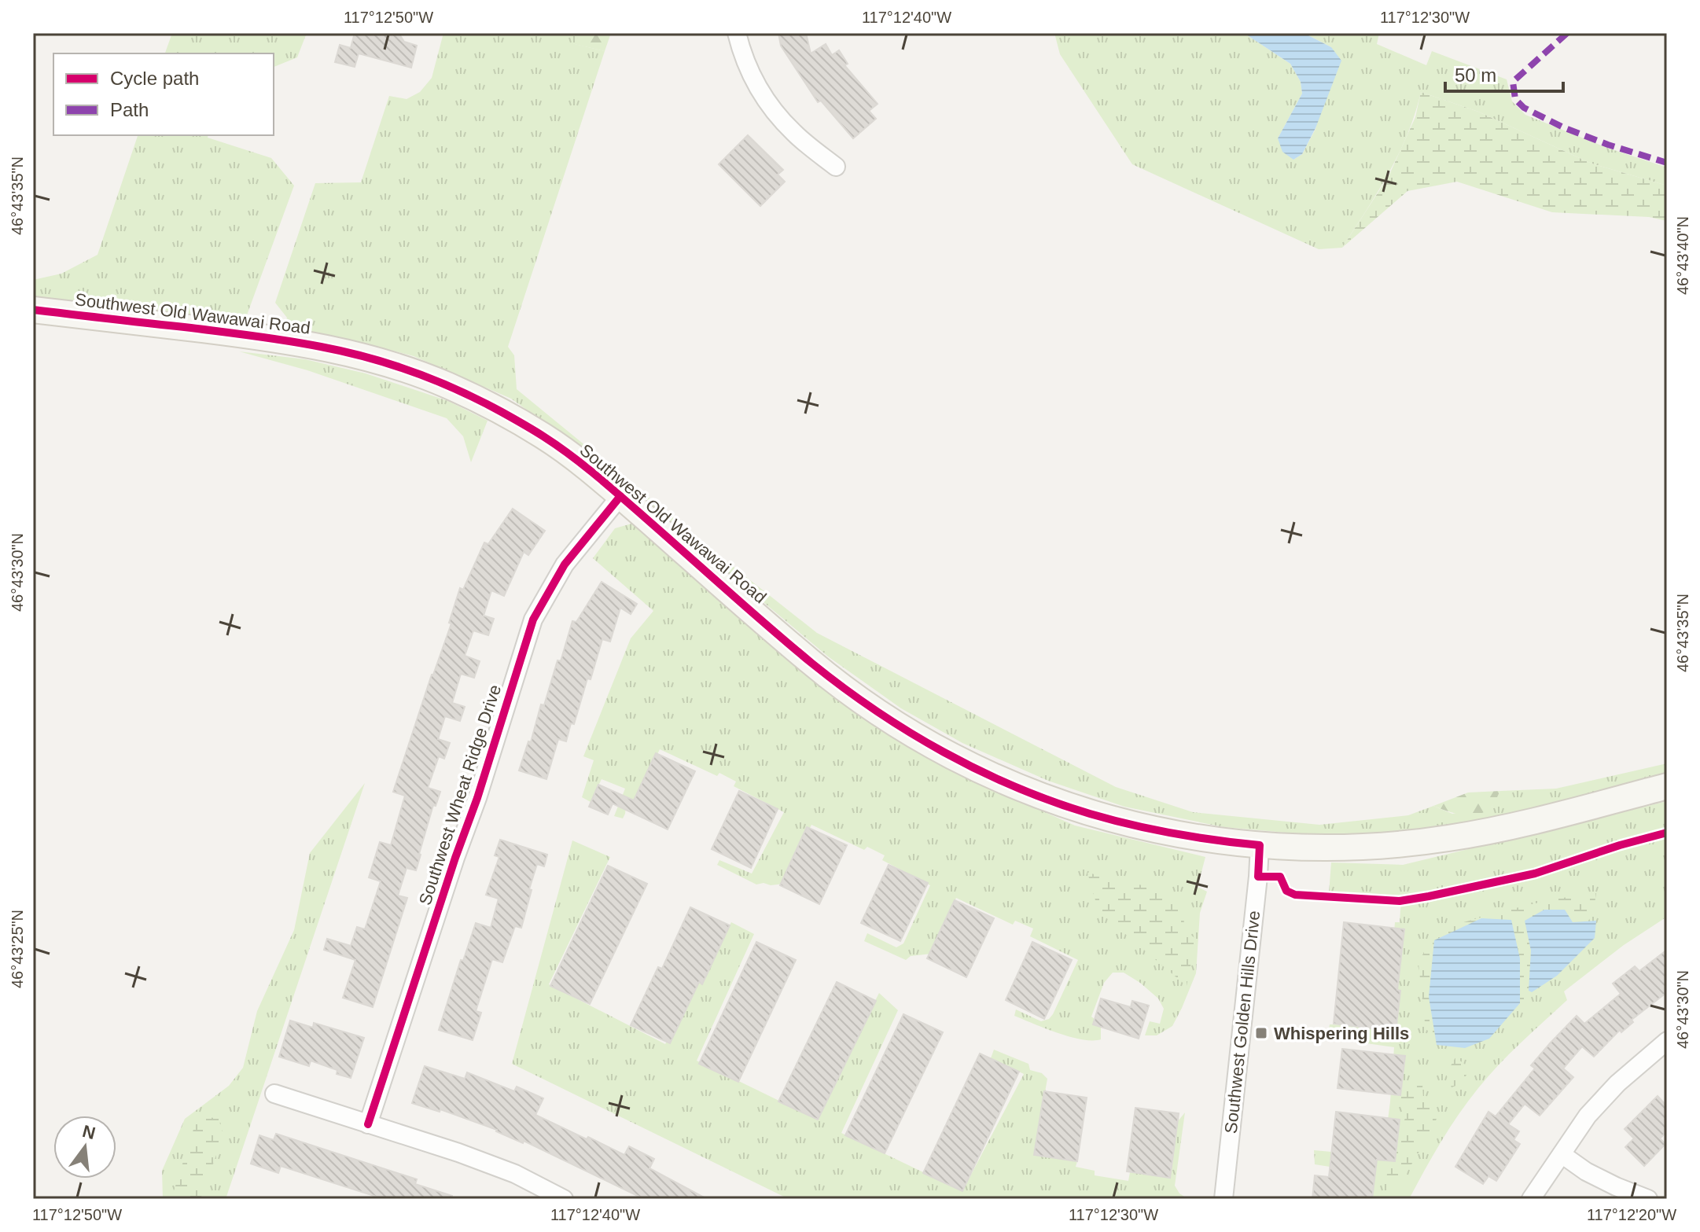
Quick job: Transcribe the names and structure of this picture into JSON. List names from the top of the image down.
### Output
{
  "streets": {
    "main road": ["Southwest Old Wawawai Road"],
    "street": ["Southwest Wheat Ridge Drive", "Southwest Golden Hills Drive"]
  },
  "crossings": [
    ["Southwest Old Wawawai Road", "Southwest Wheat Ridge Drive"],
    ["Southwest Old Wawawai Road", "Southwest Golden Hills Drive"]
  ],
  "places": {
    "transit": ["Whispering Hills"]
  },
  "legend": ["Cycle path", "Path"],
  "scale_bar": "50 m",
  "north": "top",
  "coordinates": [
    "117°12'50\"W",
    "117°12'40\"W",
    "117°12'30\"W",
    "46°43'35\"N",
    "46°43'40\"N",
    "46°43'30\"N",
    "46°43'25\"N",
    "117°12'20\"W"
  ]
}
